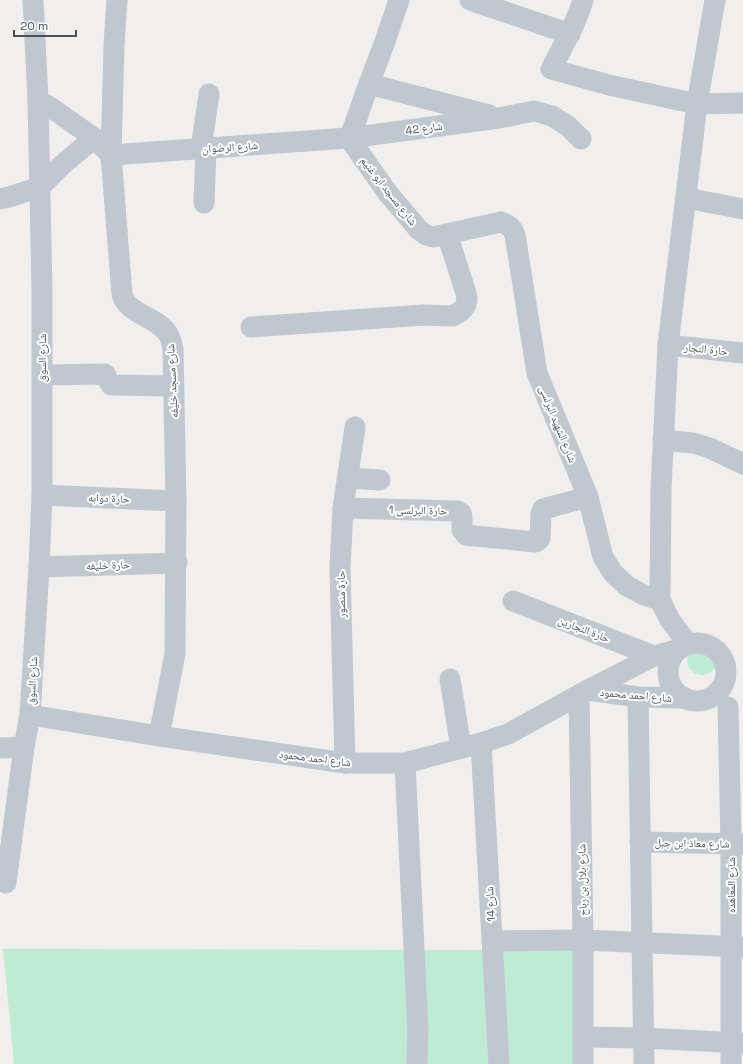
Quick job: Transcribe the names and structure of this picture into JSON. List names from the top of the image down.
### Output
{
  "streets": {
    "street": [
      "شارع 42",
      "شارع الرضوان",
      "شارع مسجد ابو غنيم",
      "حارة النجار",
      "شارع السوق",
      "شارع مسجد خليفه",
      "شارع الشهيد البرلسى",
      "حارة دوابه",
      "حارة البرلسى 1",
      "حارة خليفه",
      "حارة منصور",
      "حارة النجارين",
      "شارع احمد محمود",
      "شارع معاذ ابن جبل",
      "شارع بلال بن رباح",
      "شارع المعاهده",
      "شارع 14"
    ]
  },
  "crossings": [
    ["شارع 42", "شارع الرضوان"],
    ["شارع 42", "شارع مسجد ابو غنيم"],
    ["شارع الرضوان", "شارع مسجد ابو غنيم"],
    ["شارع الرضوان", "شارع مسجد خليفه"],
    ["شارع مسجد ابو غنيم", "شارع الشهيد البرلسى"],
    ["شارع السوق", "حارة دوابه"],
    ["شارع السوق", "حارة خليفه"],
    ["شارع السوق", "شارع احمد محمود"],
    ["شارع مسجد خليفه", "حارة دوابه"],
    ["شارع مسجد خليفه", "حارة خليفه"],
    ["شارع مسجد خليفه", "شارع احمد محمود"],
    ["شارع الشهيد البرلسى", "حارة البرلسى 1"],
    ["حارة البرلسى 1", "حارة منصور"],
    ["حارة منصور", "شارع احمد محمود"],
    ["حارة النجارين", "شارع احمد محمود"],
    ["شارع احمد محمود", "شارع بلال بن رباح"],
    ["شارع احمد محمود", "شارع 14"],
    ["شارع معاذ ابن جبل", "شارع المعاهده"]
  ],
  "scale_bar": "20 m"
}
